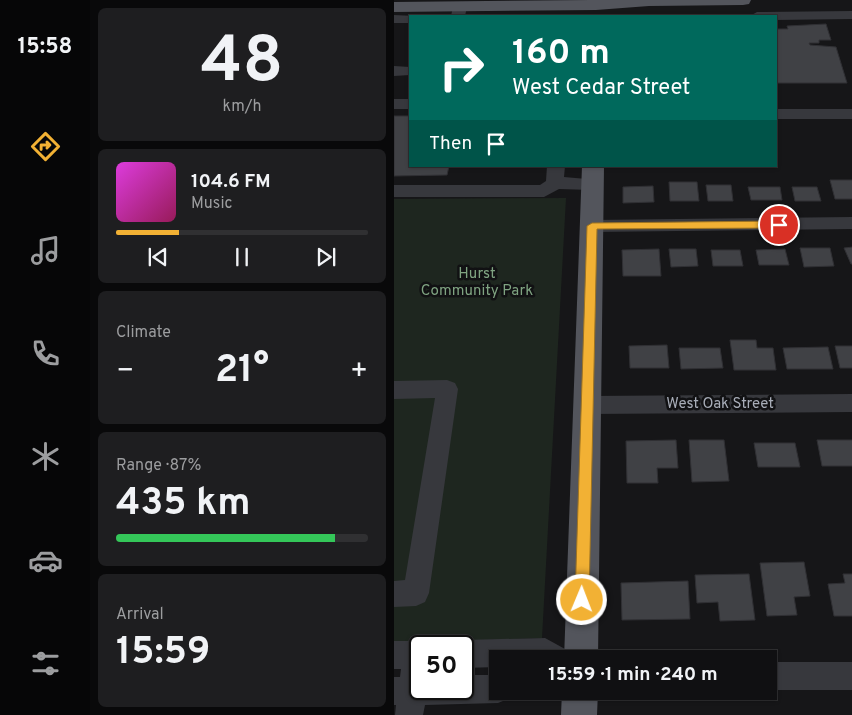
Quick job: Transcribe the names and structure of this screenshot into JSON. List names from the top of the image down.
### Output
{
  "streets": {
    "street": ["West Oak Street"]
  },
  "parks": ["Hurst Community Park"],
  "page": {
    "tabs": "15:58",
    "tile": [
      ["48", "km/h"],
      "Climate",
      ["Range · 87%", "435 km"],
      ["Arrival", "15:59"]
    ],
    "turn": ["160 m", "West Cedar Street"],
    "then": "Then",
    "song": ["104.6 FM", "Music"],
    "heat": ["−", "21°", "+"],
    "limit": "50",
    "trip": "15:59 · 1 min · 240 m"
  }
}
